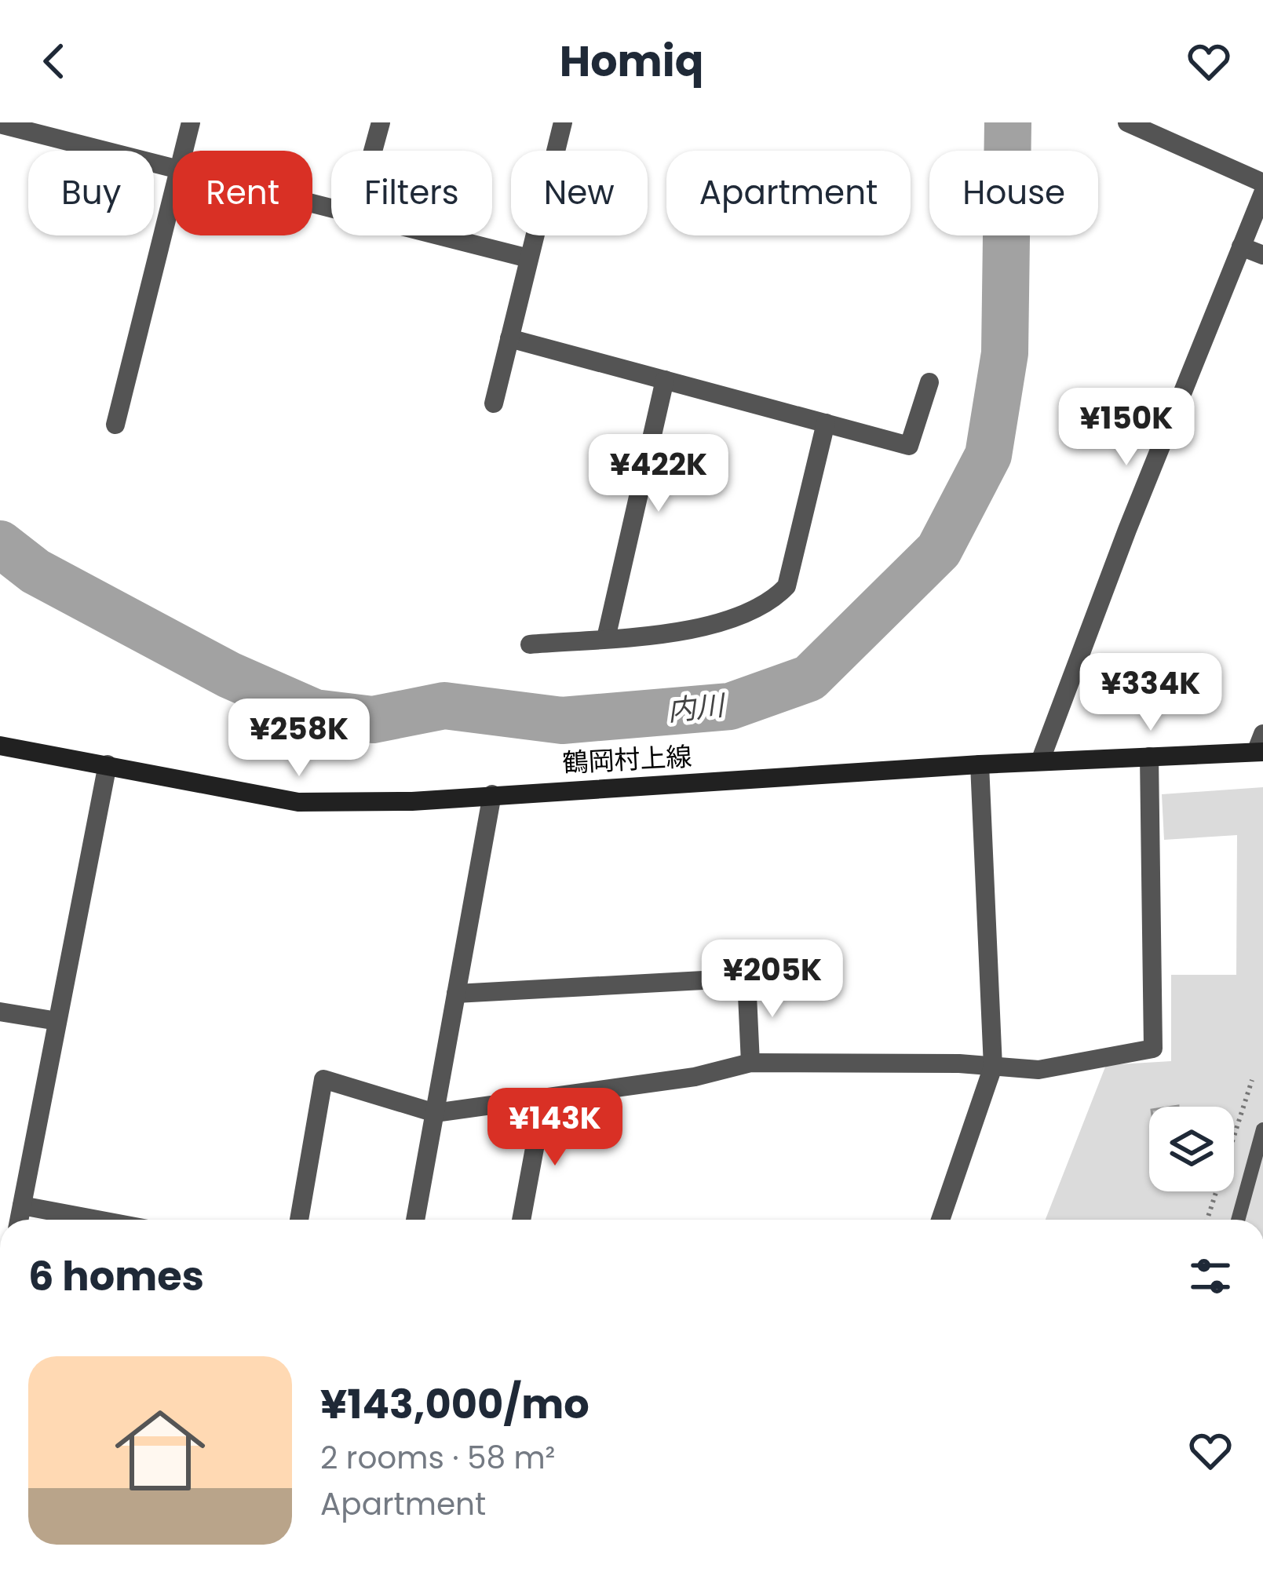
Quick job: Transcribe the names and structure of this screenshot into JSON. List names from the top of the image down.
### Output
{
  "streets": {
    "main road": ["鶴岡村上線"]
  },
  "water": ["内川"],
  "page": {
    "header": "Homiq",
    "chip": [
      "Buy",
      "Rent",
      "Filters",
      "New",
      "Apartment",
      "House"
    ],
    "price": [
      "¥150K",
      "¥422K",
      "¥334K",
      "¥258K",
      "¥205K",
      "¥143K"
    ],
    "heading": "6 homes",
    "list": [
      {
        "name": "¥143,000/mo",
        "note": "2 rooms · 58 m² · Apartment"
      }
    ]
  }
}
